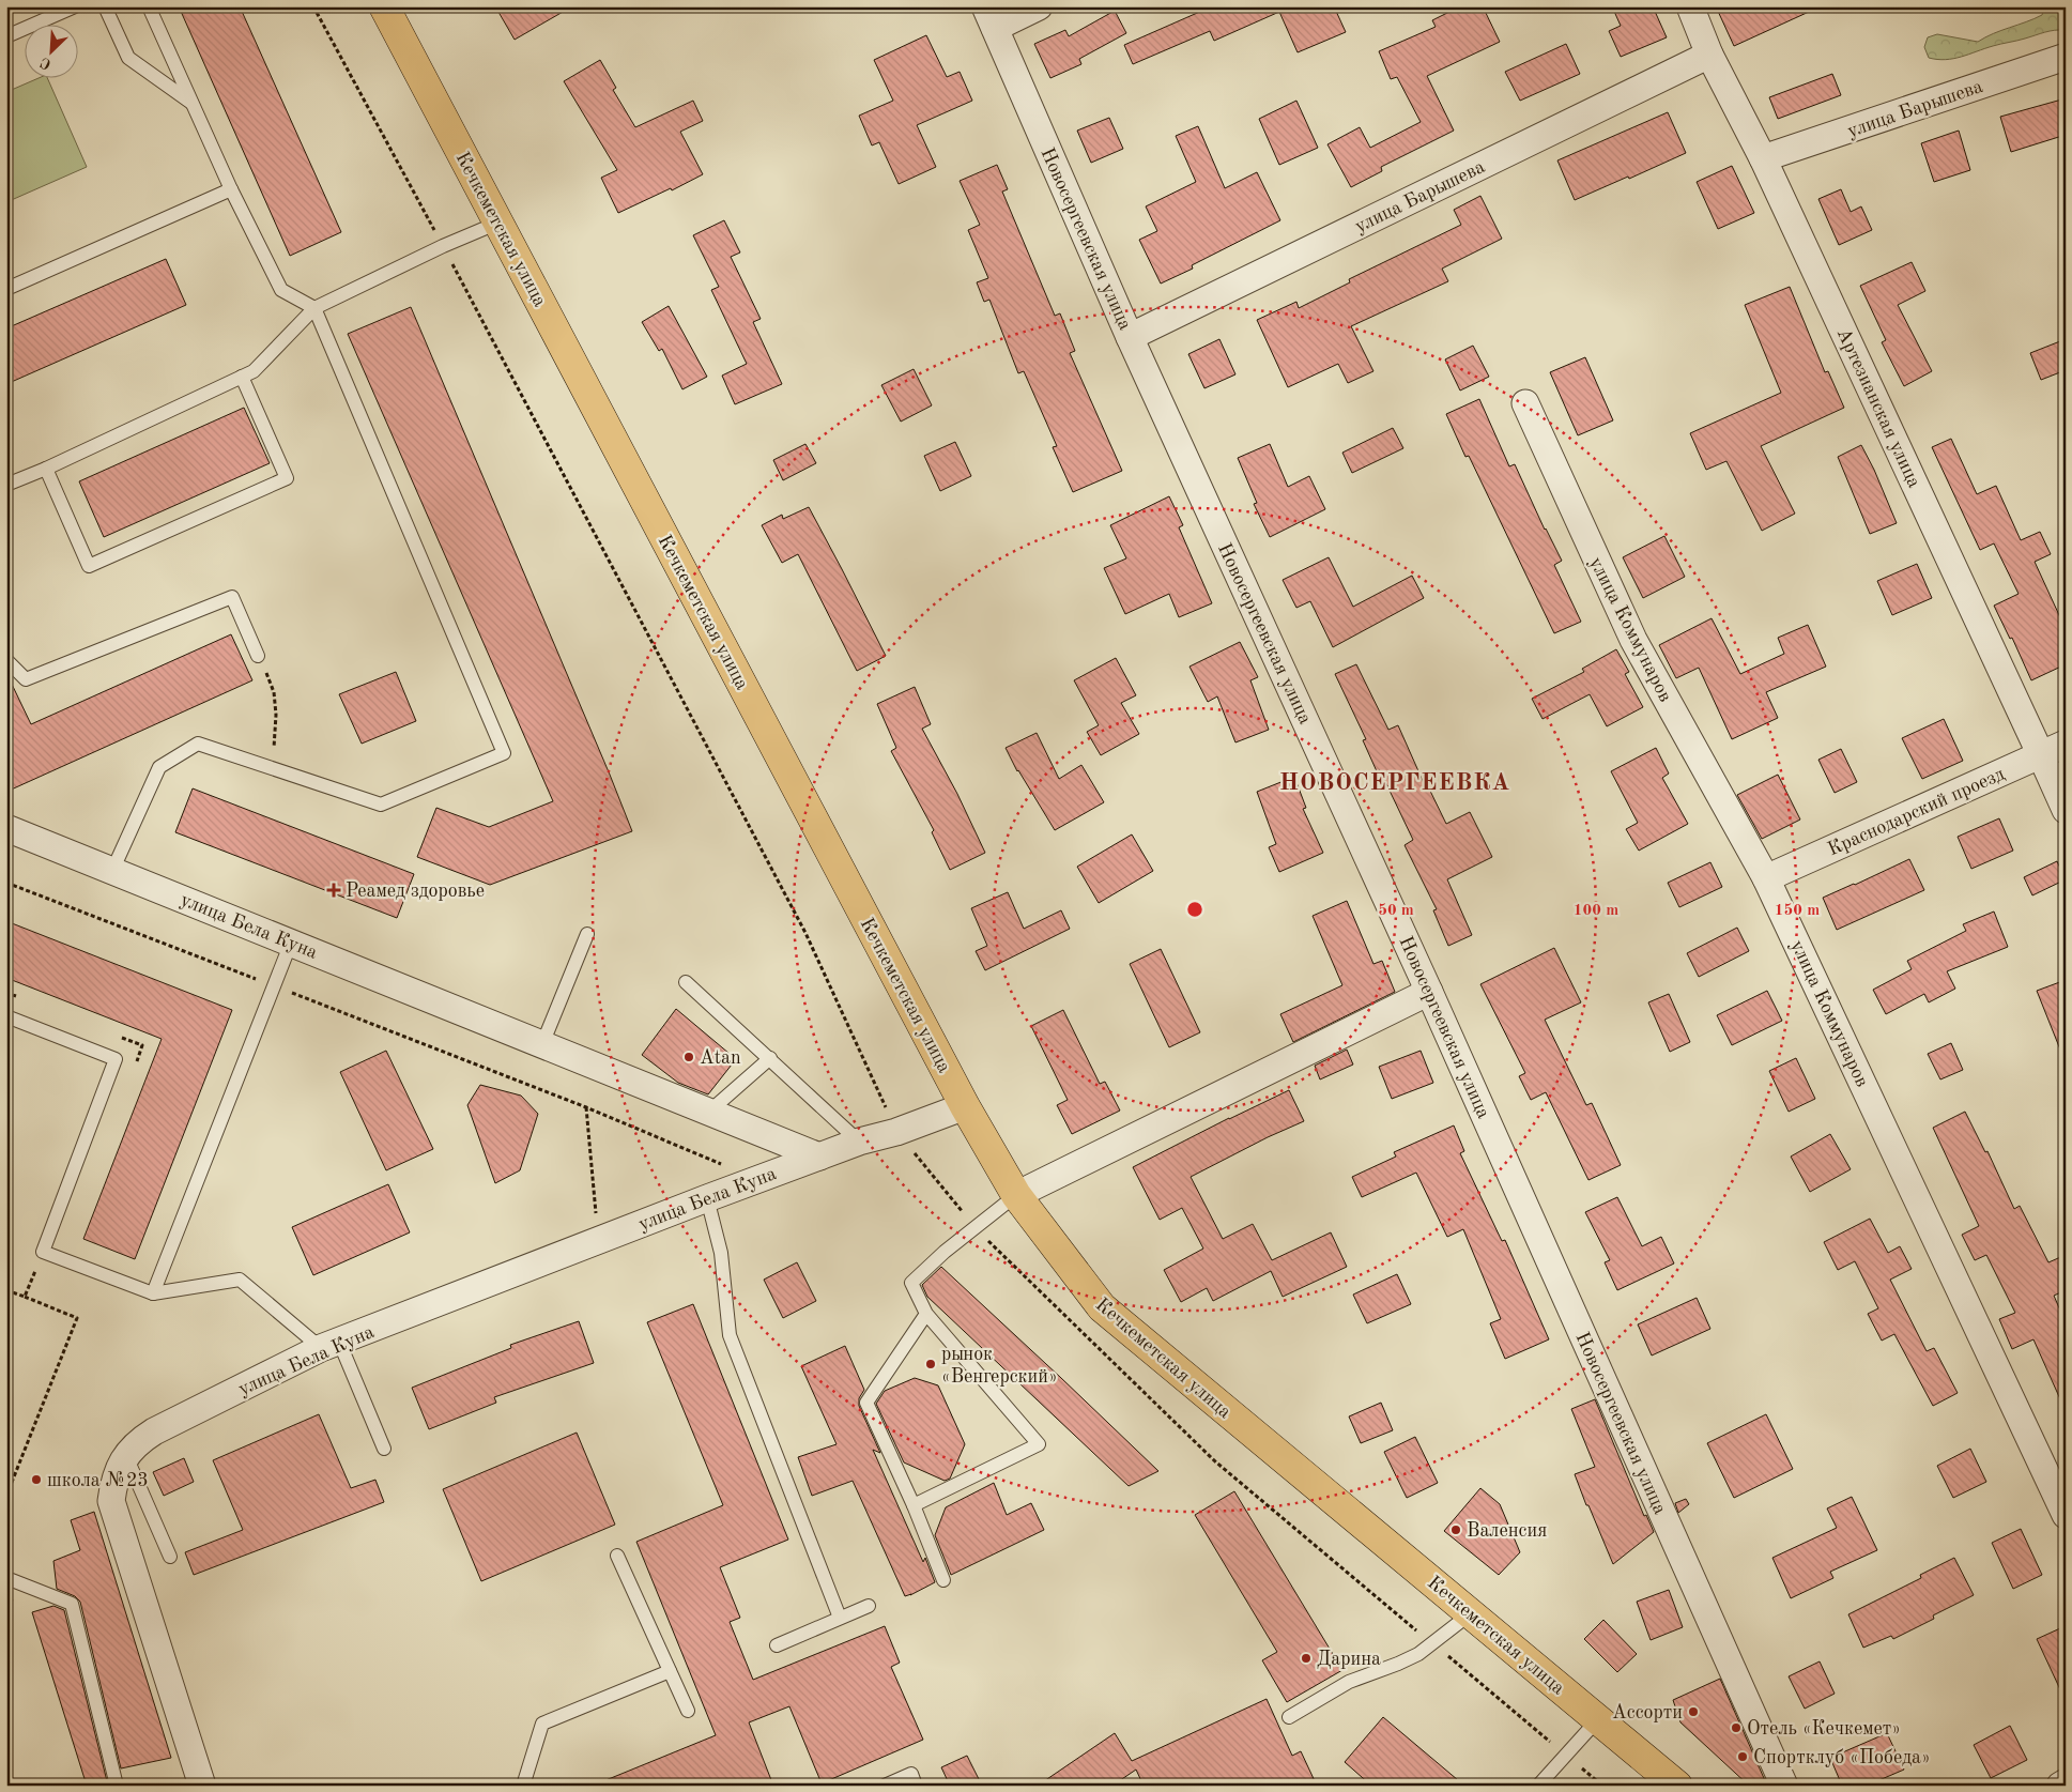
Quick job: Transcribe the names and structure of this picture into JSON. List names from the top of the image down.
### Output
{
  "streets": {
    "main road": ["Кечкеметская улица"],
    "street": [
      "улица Барышева",
      "Новосергеевская улица",
      "Артезианская улица",
      "улица Коммунаров",
      "Краснодарский проезд",
      "улица Бела Куна"
    ]
  },
  "crossings": [
    ["улица Барышева", "Новосергеевская улица"],
    ["улица Барышева", "Артезианская улица"],
    ["Кечкеметская улица", "улица Бела Куна"],
    ["Артезианская улица", "Краснодарский проезд"],
    ["улица Коммунаров", "Краснодарский проезд"]
  ],
  "districts": ["НОВОСЕРГЕЕВКА"],
  "places": {
    "health": ["Реамед здоровье"],
    "other": [
      "Аtan",
      "рынок «Венгерский»",
      "школа №23",
      "Валенсия",
      "Дарина",
      "Ассорти",
      "Отель «Кечкемет»",
      "Спортклуб «Победа»"
    ]
  },
  "north": "bottom left",
  "rings": ["50 m", "100 m", "150 m"]
}
